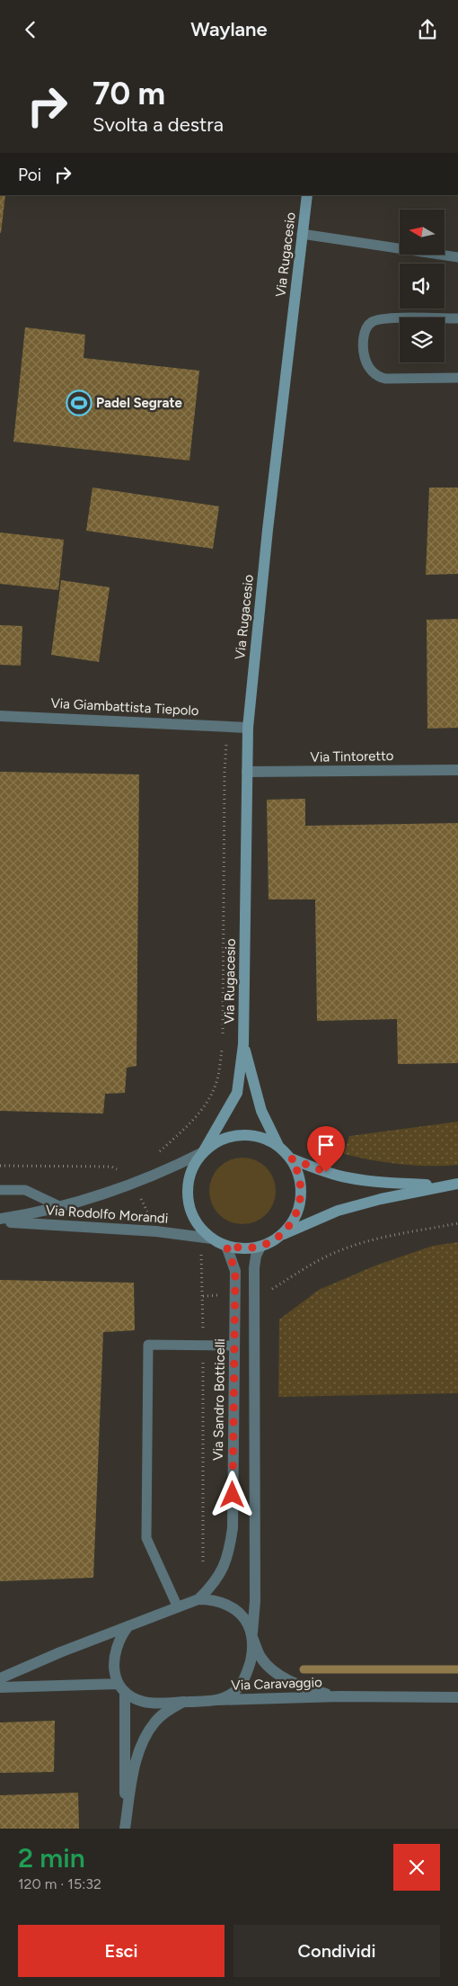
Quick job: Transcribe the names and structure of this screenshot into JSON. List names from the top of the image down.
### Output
{
  "streets": {
    "main road": ["Via Rugacesio"],
    "street": [
      "Via Giambattista Tiepolo",
      "Via Tintoretto",
      "Via Rodolfo Morandi",
      "Via Sandro Botticelli",
      "Via Caravaggio"
    ]
  },
  "crossings": [
    ["Via Rugacesio", "Via Giambattista Tiepolo"],
    ["Via Rugacesio", "Via Tintoretto"],
    ["Via Rugacesio", "Via Rodolfo Morandi"],
    ["Via Rugacesio", "Via Sandro Botticelli"],
    ["Via Rodolfo Morandi", "Via Sandro Botticelli"],
    ["Via Sandro Botticelli", "Via Caravaggio"]
  ],
  "places": {
    "sports": ["Padel Segrate"]
  },
  "north": "left",
  "page": {
    "header": "Waylane",
    "turn": ["70 m", "Svolta a destra"],
    "then": "Poi",
    "heading": ["2 min", "120 m · 15:32"],
    "buttons": ["Esci", "Condividi"]
  }
}
